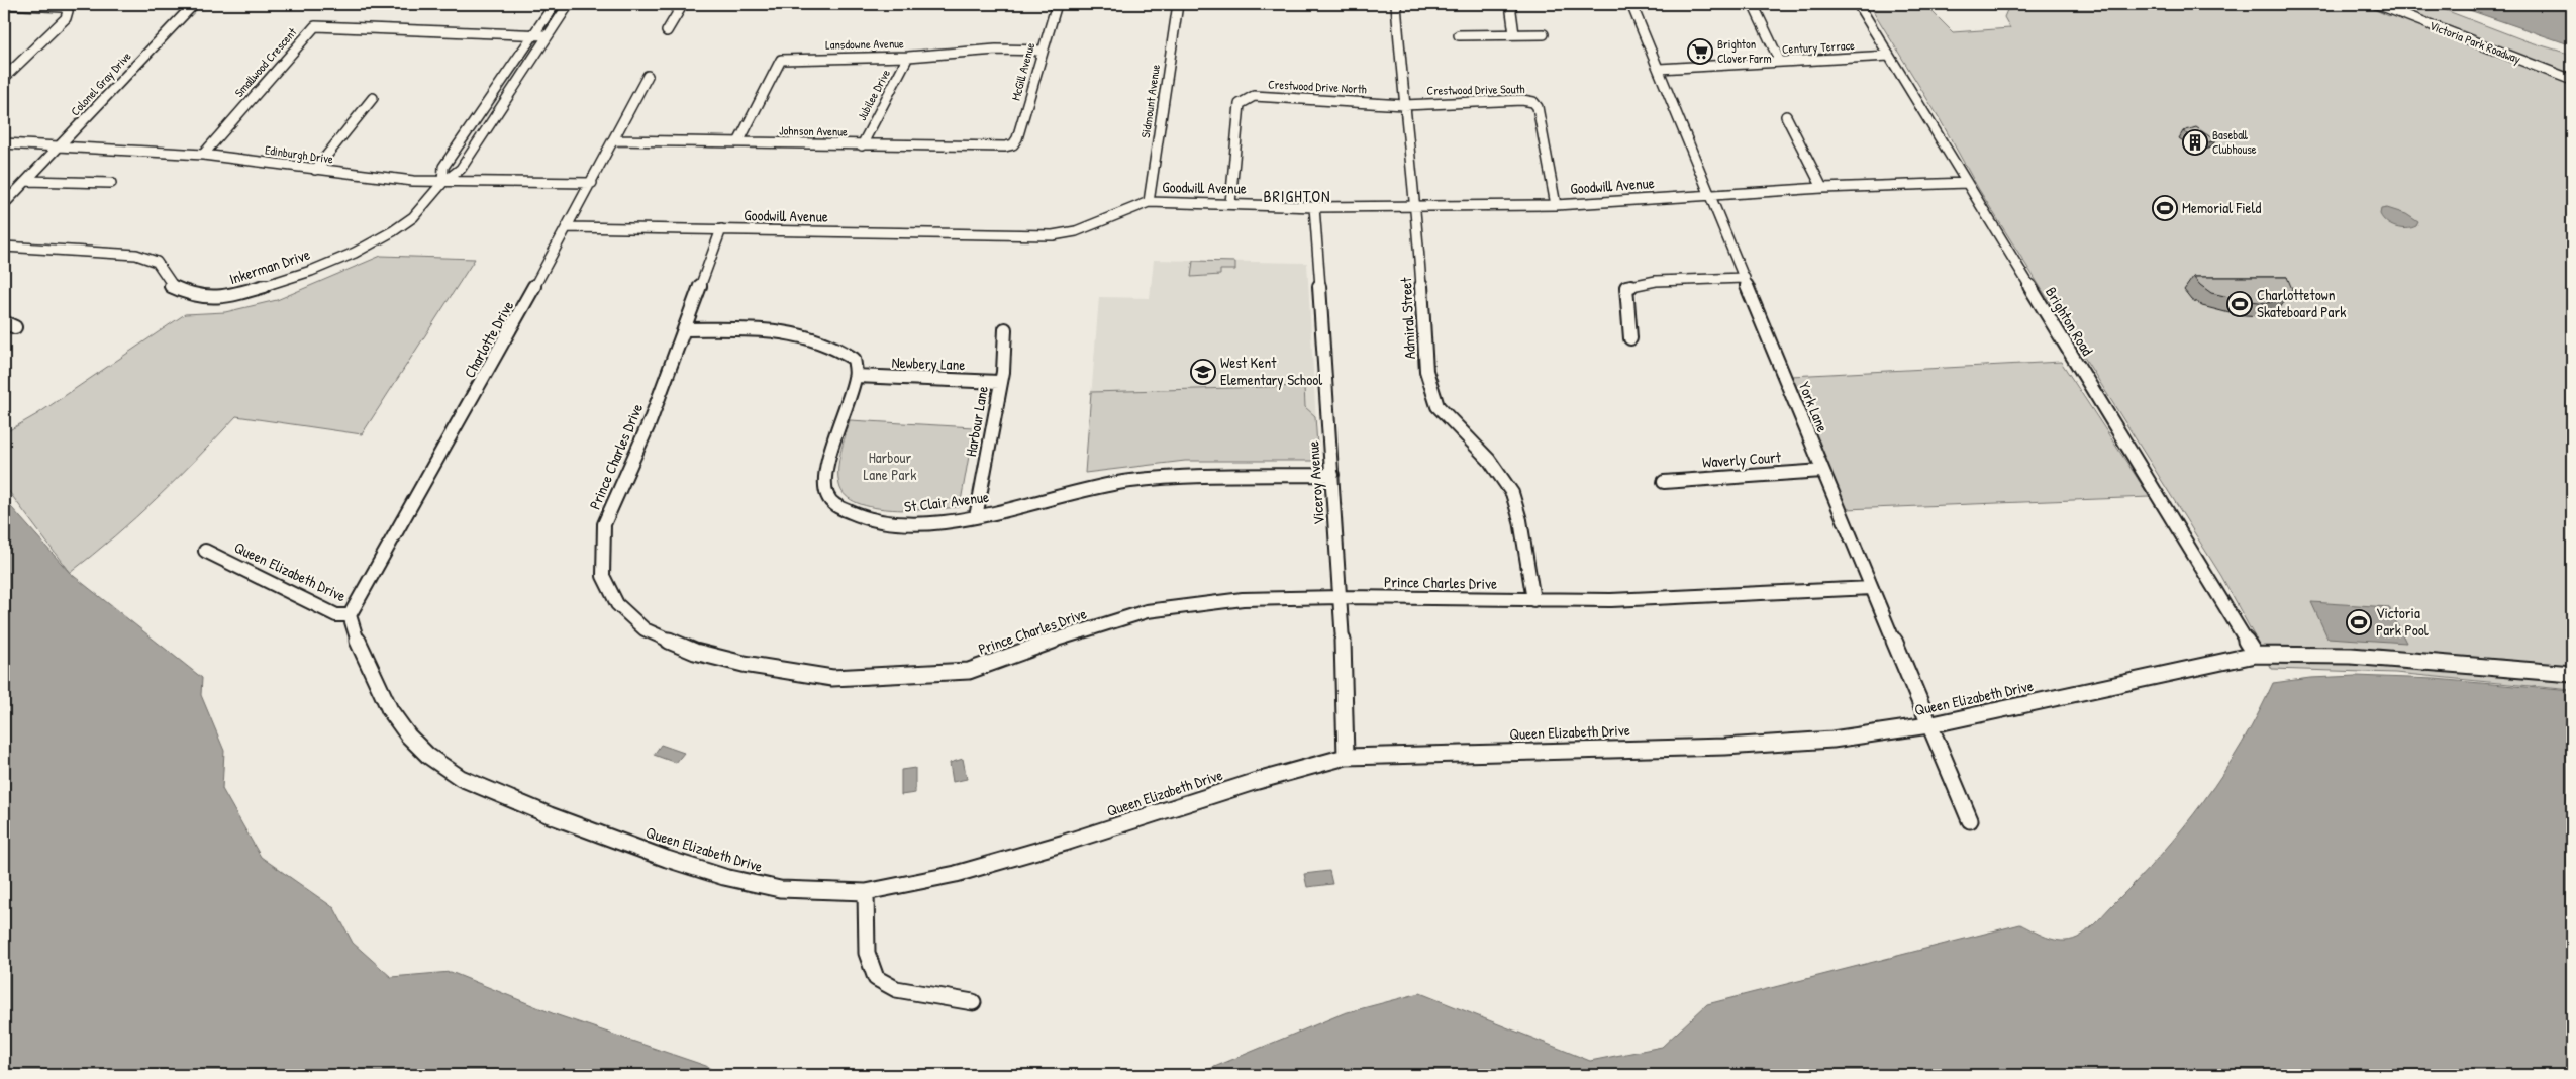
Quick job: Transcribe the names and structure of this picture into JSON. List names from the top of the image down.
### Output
{
  "streets": {
    "street": [
      "Victoria Park Roadway",
      "Lansdowne Avenue",
      "Century Terrace",
      "Smallwood Crescent",
      "McGill Avenue",
      "Colonel Gray Drive",
      "Crestwood Drive North",
      "Crestwood Drive South",
      "Jubilee Drive",
      "Sidmount Avenue",
      "Johnson Avenue",
      "Edinburgh Drive",
      "Goodwill Avenue",
      "Inkerman Drive",
      "Admiral Street",
      "Brighton Road",
      "Charlotte Drive",
      "Newbery Lane",
      "York Lane",
      "Harbour Lane",
      "Prince Charles Drive",
      "Waverly Court",
      "Viceroy Avenue",
      "St Clair Avenue",
      "Queen Elizabeth Drive"
    ]
  },
  "crossings": [
    ["Lansdowne Avenue", "McGill Avenue"],
    ["Lansdowne Avenue", "Jubilee Drive"],
    ["Lansdowne Avenue", "Johnson Avenue"],
    ["Century Terrace", "Brighton Road"],
    ["Century Terrace", "York Lane"],
    ["Smallwood Crescent", "Edinburgh Drive"],
    ["Smallwood Crescent", "Inkerman Drive"],
    ["McGill Avenue", "Johnson Avenue"],
    ["Colonel Gray Drive", "Edinburgh Drive"],
    ["Crestwood Drive North", "Crestwood Drive South"],
    ["Crestwood Drive North", "Goodwill Avenue"],
    ["Crestwood Drive North", "Admiral Street"],
    ["Crestwood Drive South", "Goodwill Avenue"],
    ["Crestwood Drive South", "Admiral Street"],
    ["Jubilee Drive", "Johnson Avenue"],
    ["Sidmount Avenue", "Goodwill Avenue"],
    ["Johnson Avenue", "Charlotte Drive"],
    ["Edinburgh Drive", "Inkerman Drive"],
    ["Edinburgh Drive", "Charlotte Drive"],
    ["Goodwill Avenue", "Admiral Street"],
    ["Goodwill Avenue", "Brighton Road"],
    ["Goodwill Avenue", "Charlotte Drive"],
    ["Goodwill Avenue", "York Lane"],
    ["Goodwill Avenue", "Prince Charles Drive"],
    ["Goodwill Avenue", "Viceroy Avenue"],
    ["Admiral Street", "Prince Charles Drive"],
    ["Brighton Road", "Queen Elizabeth Drive"],
    ["Charlotte Drive", "Queen Elizabeth Drive"],
    ["Newbery Lane", "Harbour Lane"],
    ["Newbery Lane", "St Clair Avenue"],
    ["York Lane", "Prince Charles Drive"],
    ["York Lane", "Waverly Court"],
    ["York Lane", "Queen Elizabeth Drive"],
    ["Harbour Lane", "St Clair Avenue"],
    ["Prince Charles Drive", "Viceroy Avenue"],
    ["Viceroy Avenue", "St Clair Avenue"],
    ["Viceroy Avenue", "Queen Elizabeth Drive"]
  ],
  "districts": ["BRIGHTON"],
  "parks": ["Harbour Lane Park"],
  "places": {
    "supermarket": ["Brighton Clover Farm"],
    "building": ["Baseball Clubhouse"],
    "sports": ["Memorial Field", "Charlottetown Skateboard Park", "Victoria Park Pool"],
    "school or university": ["West Kent Elementary School"]
  }
}
